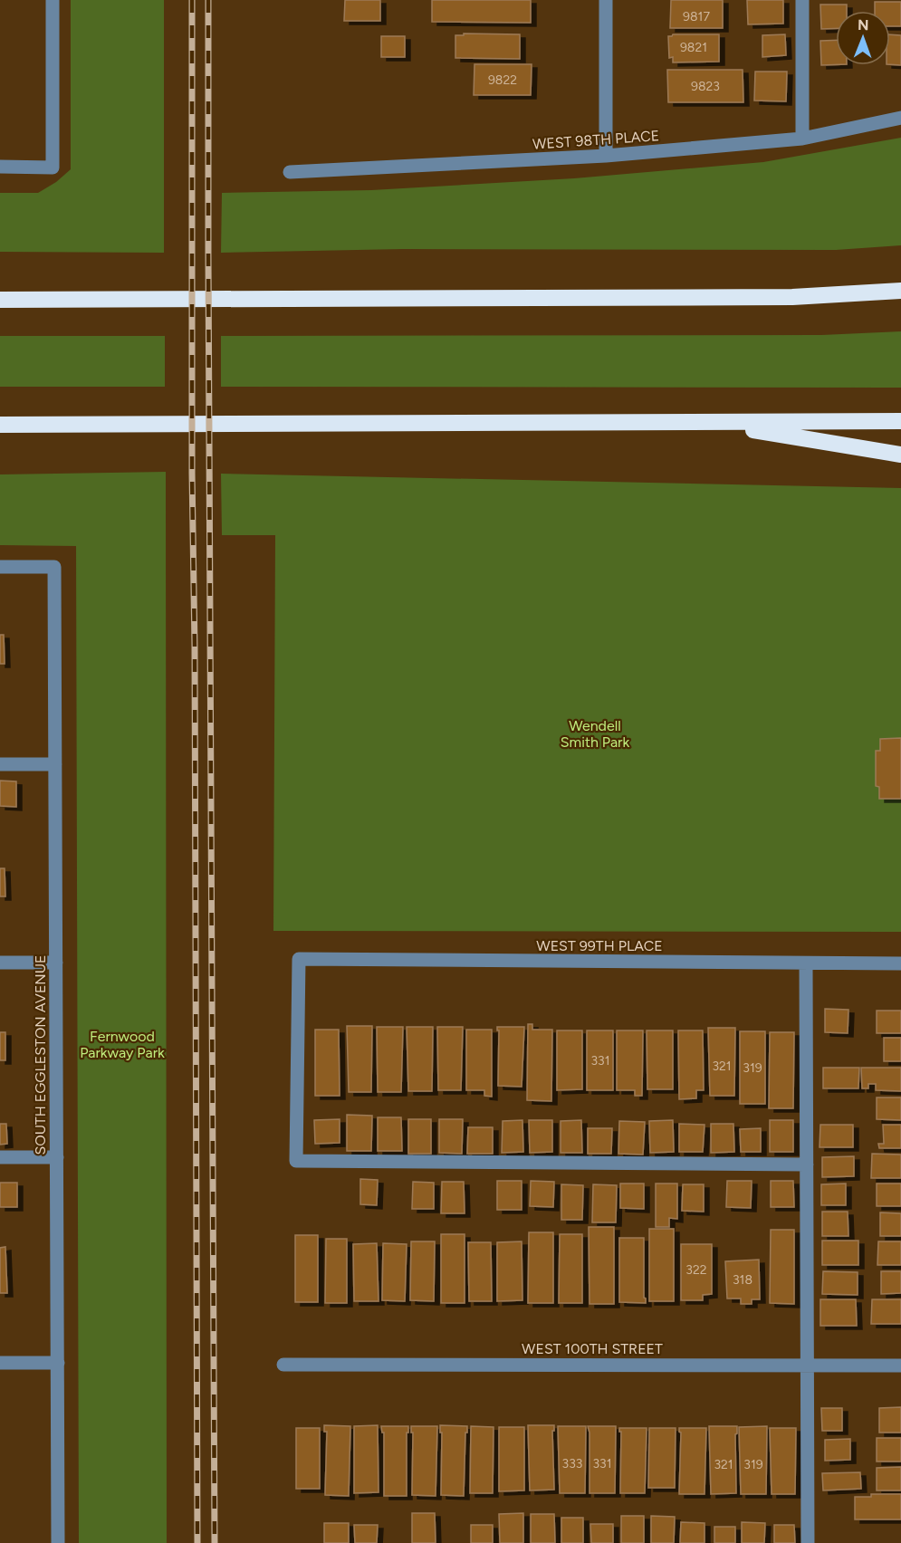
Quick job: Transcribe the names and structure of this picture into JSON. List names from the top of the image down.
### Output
{
  "streets": {
    "street": [
      "WEST 98TH PLACE",
      "WEST 99TH PLACE",
      "SOUTH EGGLESTON AVENUE",
      "WEST 100TH STREET"
    ]
  },
  "parks": ["Wendell Smith Park", "Fernwood Parkway Park"],
  "house_numbers": [
    "9817",
    "9821",
    "9822",
    "9823",
    "331",
    "321",
    "319",
    "322",
    "318",
    "333",
    "331",
    "321",
    "319"
  ],
  "north": "top"
}
